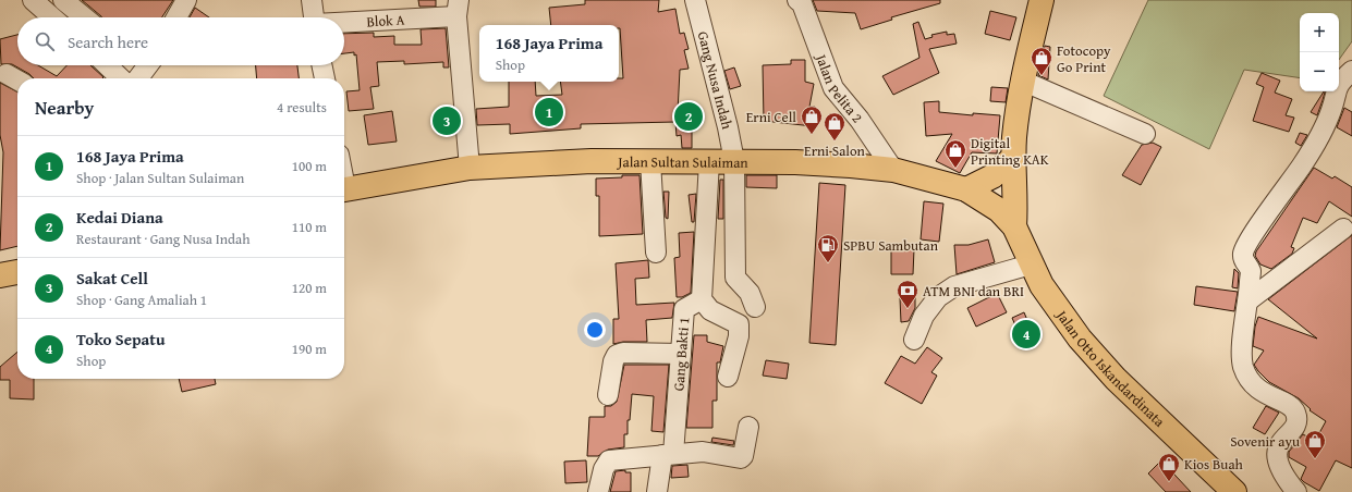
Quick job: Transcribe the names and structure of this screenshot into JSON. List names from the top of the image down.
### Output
{
  "streets": {
    "main road": ["Jalan Sultan Sulaiman", "Jalan Otto Iskandardinata"],
    "street": [
      "Blok A",
      "Gang Nusa Indah",
      "Jalan Pelita 2",
      "Gang Bakti 1"
    ]
  },
  "crossings": [
    ["Gang Nusa Indah", "Jalan Sultan Sulaiman"],
    ["Jalan Pelita 2", "Jalan Sultan Sulaiman"],
    ["Jalan Sultan Sulaiman", "Jalan Otto Iskandardinata"]
  ],
  "places": {
    "shop": [
      "Fotocopy Go Print",
      "Erni Cell",
      "Erni Salon",
      "Digital Printing KAK",
      "Sovenir ayu",
      "Kios Buah"
    ],
    "fuel station": ["SPBU Sambutan"],
    "bank": ["ATM BNI dan BRI"]
  },
  "page": {
    "map_buttons": ["+", "−"],
    "search": "Search here",
    "popup": ["168 Jaya Prima", "Shop"],
    "heading": ["Nearby", "4 results"],
    "pins": [
      "1",
      "2",
      "3",
      "4"
    ],
    "list": [
      {
        "mark": "1",
        "name": "168 Jaya Prima",
        "note": "Shop · Jalan Sultan Sulaiman",
        "value": "100 m"
      },
      {
        "mark": "2",
        "name": "Kedai Diana",
        "note": "Restaurant · Gang Nusa Indah",
        "value": "110 m"
      },
      {
        "mark": "3",
        "name": "Sakat Cell",
        "note": "Shop · Gang Amaliah 1",
        "value": "120 m"
      },
      {
        "mark": "4",
        "name": "Toko Sepatu",
        "note": "Shop",
        "value": "190 m"
      }
    ]
  }
}
